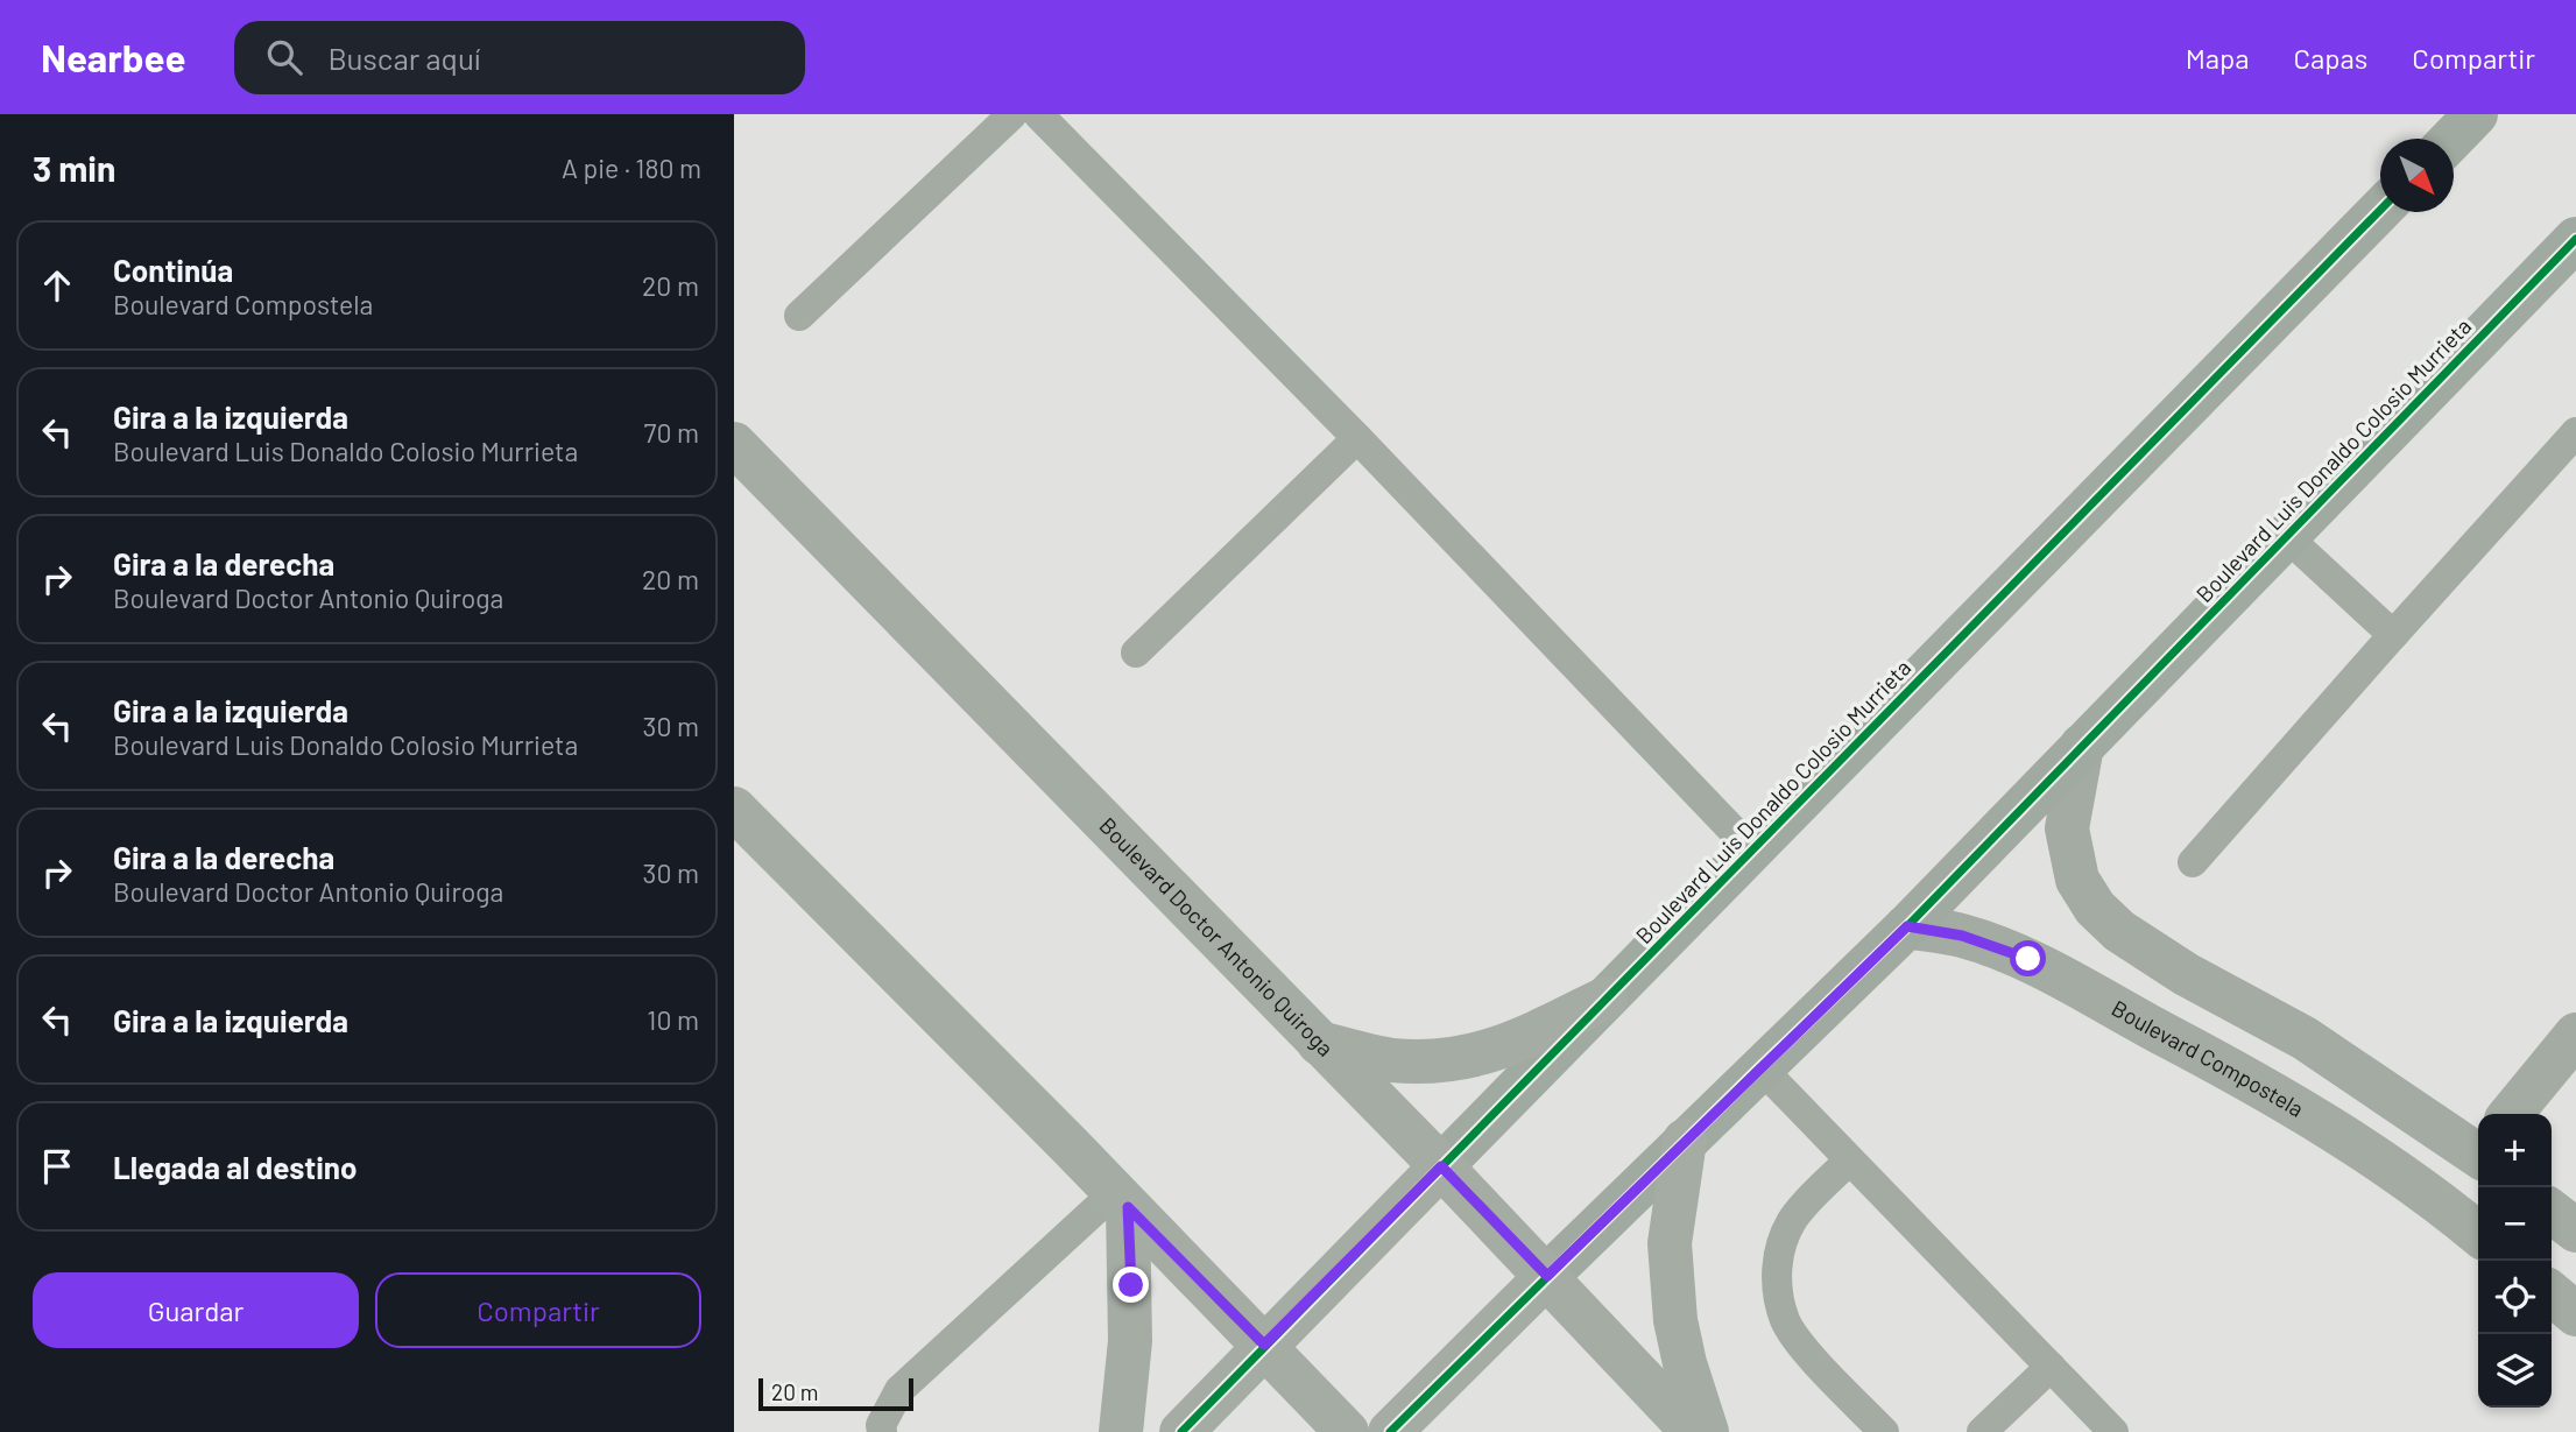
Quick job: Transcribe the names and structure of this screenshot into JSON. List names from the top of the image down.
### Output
{
  "streets": {
    "main road": ["Boulevard Luis Donaldo Colosio Murrieta", "Boulevard Doctor Antonio Quiroga"],
    "street": ["Boulevard Compostela"]
  },
  "crossings": [
    ["Boulevard Luis Donaldo Colosio Murrieta", "Boulevard Doctor Antonio Quiroga"],
    ["Boulevard Luis Donaldo Colosio Murrieta", "Boulevard Compostela"]
  ],
  "scale_bar": "20 m",
  "north": "bottom right",
  "page": {
    "header": "Nearbee",
    "search": "Buscar aquí",
    "nav": ["Mapa", "Capas", "Compartir"],
    "heading": ["3 min", "A pie · 180 m"],
    "list": [
      ["Continúa", "Boulevard Compostela", "20 m"],
      ["Gira a la izquierda", "Boulevard Luis Donaldo Colosio Murrieta", "70 m"],
      ["Gira a la derecha", "Boulevard Doctor Antonio Quiroga", "20 m"],
      ["Gira a la izquierda", "Boulevard Luis Donaldo Colosio Murrieta", "30 m"],
      ["Gira a la derecha", "Boulevard Doctor Antonio Quiroga", "30 m"],
      ["Gira a la izquierda", "10 m"],
      "Llegada al destino"
    ],
    "map_buttons": ["+", "−"],
    "buttons": ["Guardar", "Compartir"],
    "scale": "20 m"
  }
}
